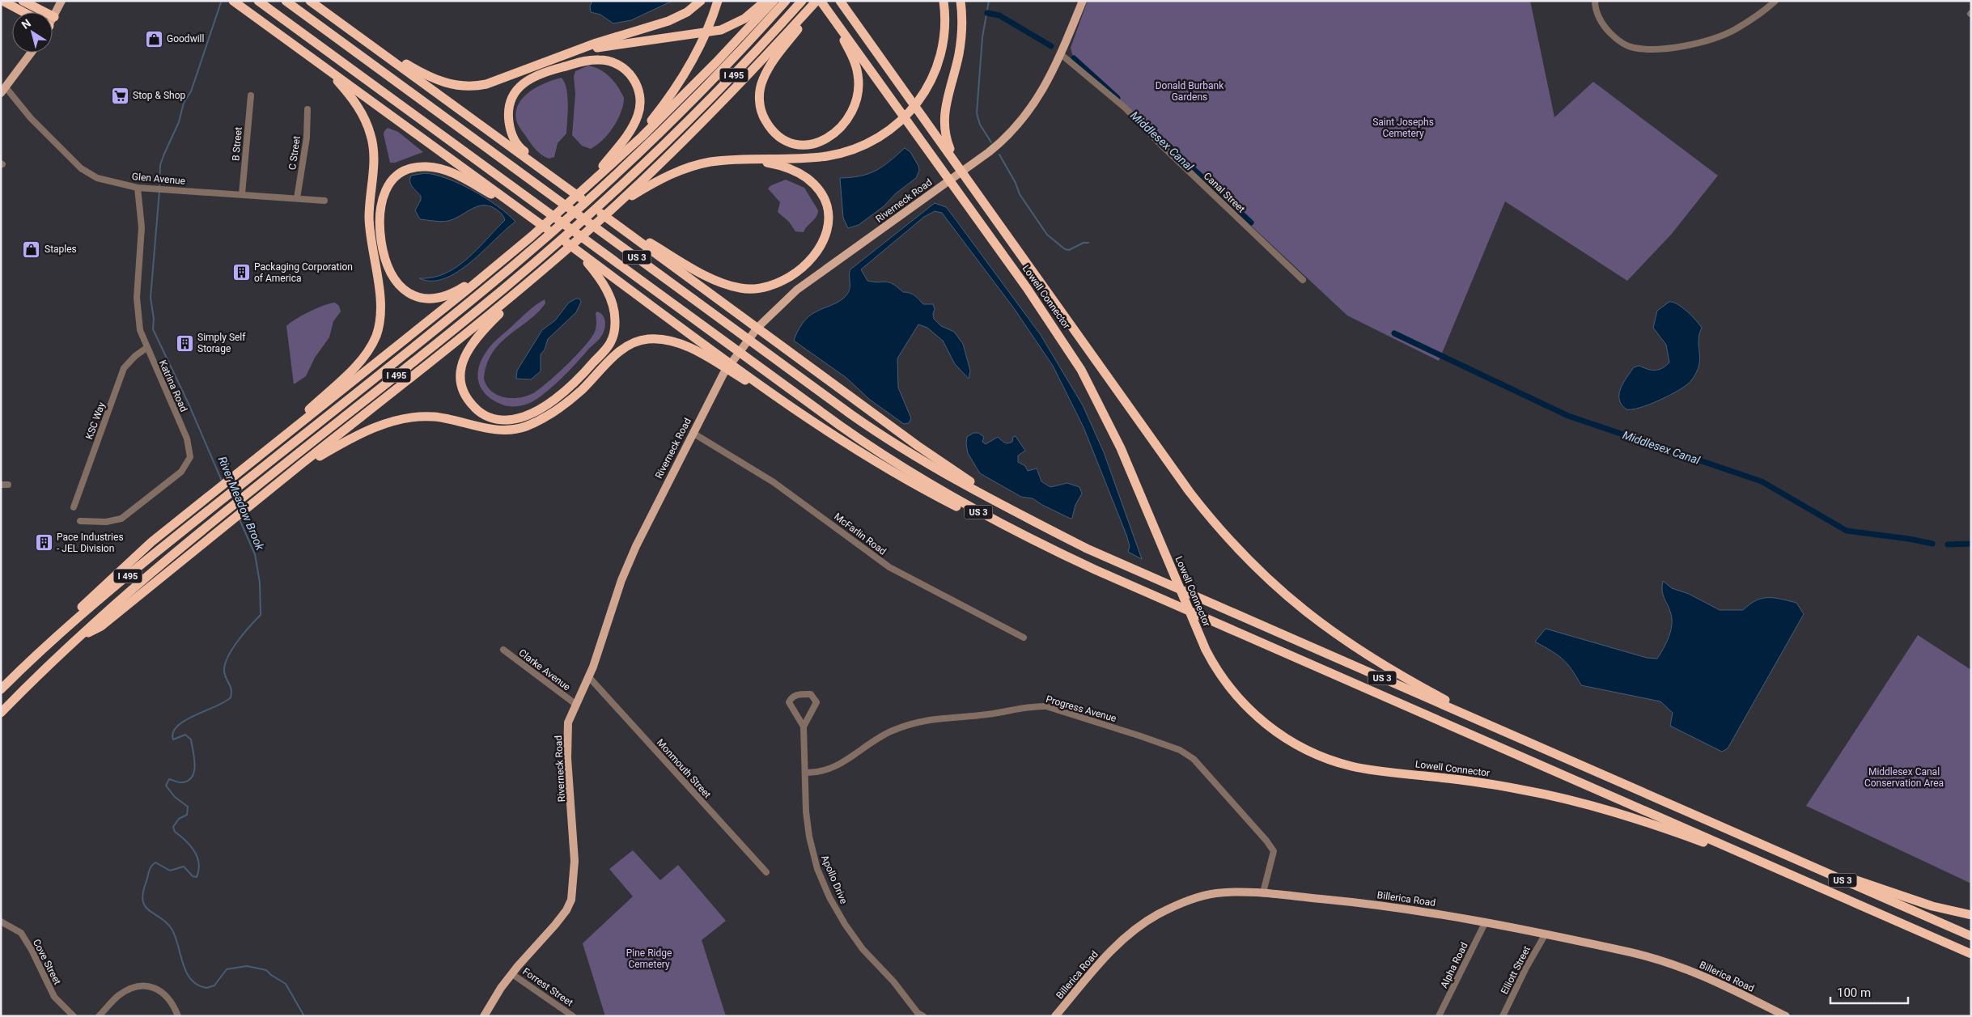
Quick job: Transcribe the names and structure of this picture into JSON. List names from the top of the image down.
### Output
{
  "streets": {
    "highway": ["I 495", "US 3", "Lowell Connector"],
    "main road": ["Riverneck Road", "Billerica Road"],
    "street": [
      "B Street",
      "C Street",
      "Glen Avenue",
      "Canal Street",
      "Katrina Road",
      "KSC Way",
      "McFarlin Road",
      "Clarke Avenue",
      "Progress Avenue",
      "Monmouth Street",
      "Apollo Drive",
      "Cove Street",
      "Alpha Road",
      "Elliott Street",
      "Forrest Street"
    ]
  },
  "crossings": [
    ["B Street", "Glen Avenue"],
    ["C Street", "Glen Avenue"],
    ["Glen Avenue", "Katrina Road"],
    ["Canal Street", "Riverneck Road"],
    ["Riverneck Road", "McFarlin Road"],
    ["Riverneck Road", "Clarke Avenue"],
    ["Riverneck Road", "Monmouth Street"],
    ["Riverneck Road", "Forrest Street"],
    ["US 3", "Lowell Connector"],
    ["Katrina Road", "KSC Way"],
    ["Progress Avenue", "Apollo Drive"],
    ["Progress Avenue", "Billerica Road"],
    ["Billerica Road", "Alpha Road"],
    ["Billerica Road", "Elliott Street"]
  ],
  "water": ["Middlesex Canal", "River Meadow Brook"],
  "parks": [
    "Donald Burbank Gardens",
    "Saint Josephs Cemetery",
    "Middlesex Canal Conservation Area",
    "Pine Ridge Cemetery"
  ],
  "places": {
    "shop": ["Goodwill", "Staples"],
    "supermarket": ["Stop & Shop"],
    "building": ["Packaging Corporation of America", "Simply Self Storage", "Pace Industries - JEL Division"]
  },
  "scale_bar": "100 m",
  "north": "top left"
}
